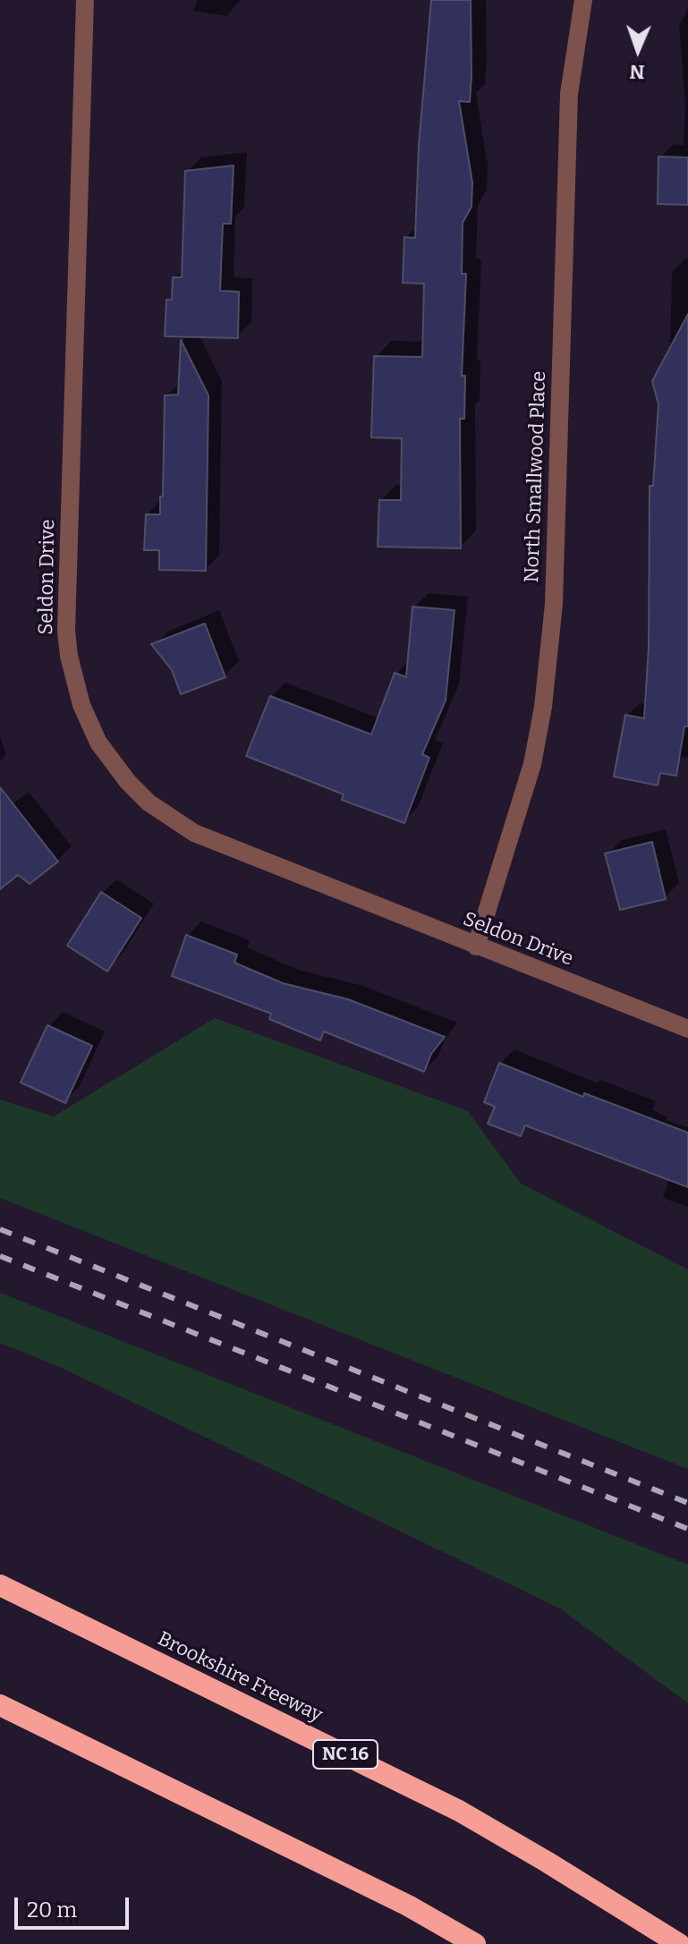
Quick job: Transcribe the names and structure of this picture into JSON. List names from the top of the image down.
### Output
{
  "streets": {
    "highway": ["Brookshire Freeway", "NC 16"],
    "street": ["North Smallwood Place", "Seldon Drive"]
  },
  "crossings": [
    ["North Smallwood Place", "Seldon Drive"]
  ],
  "scale_bar": "20 m",
  "north": "bottom"
}
